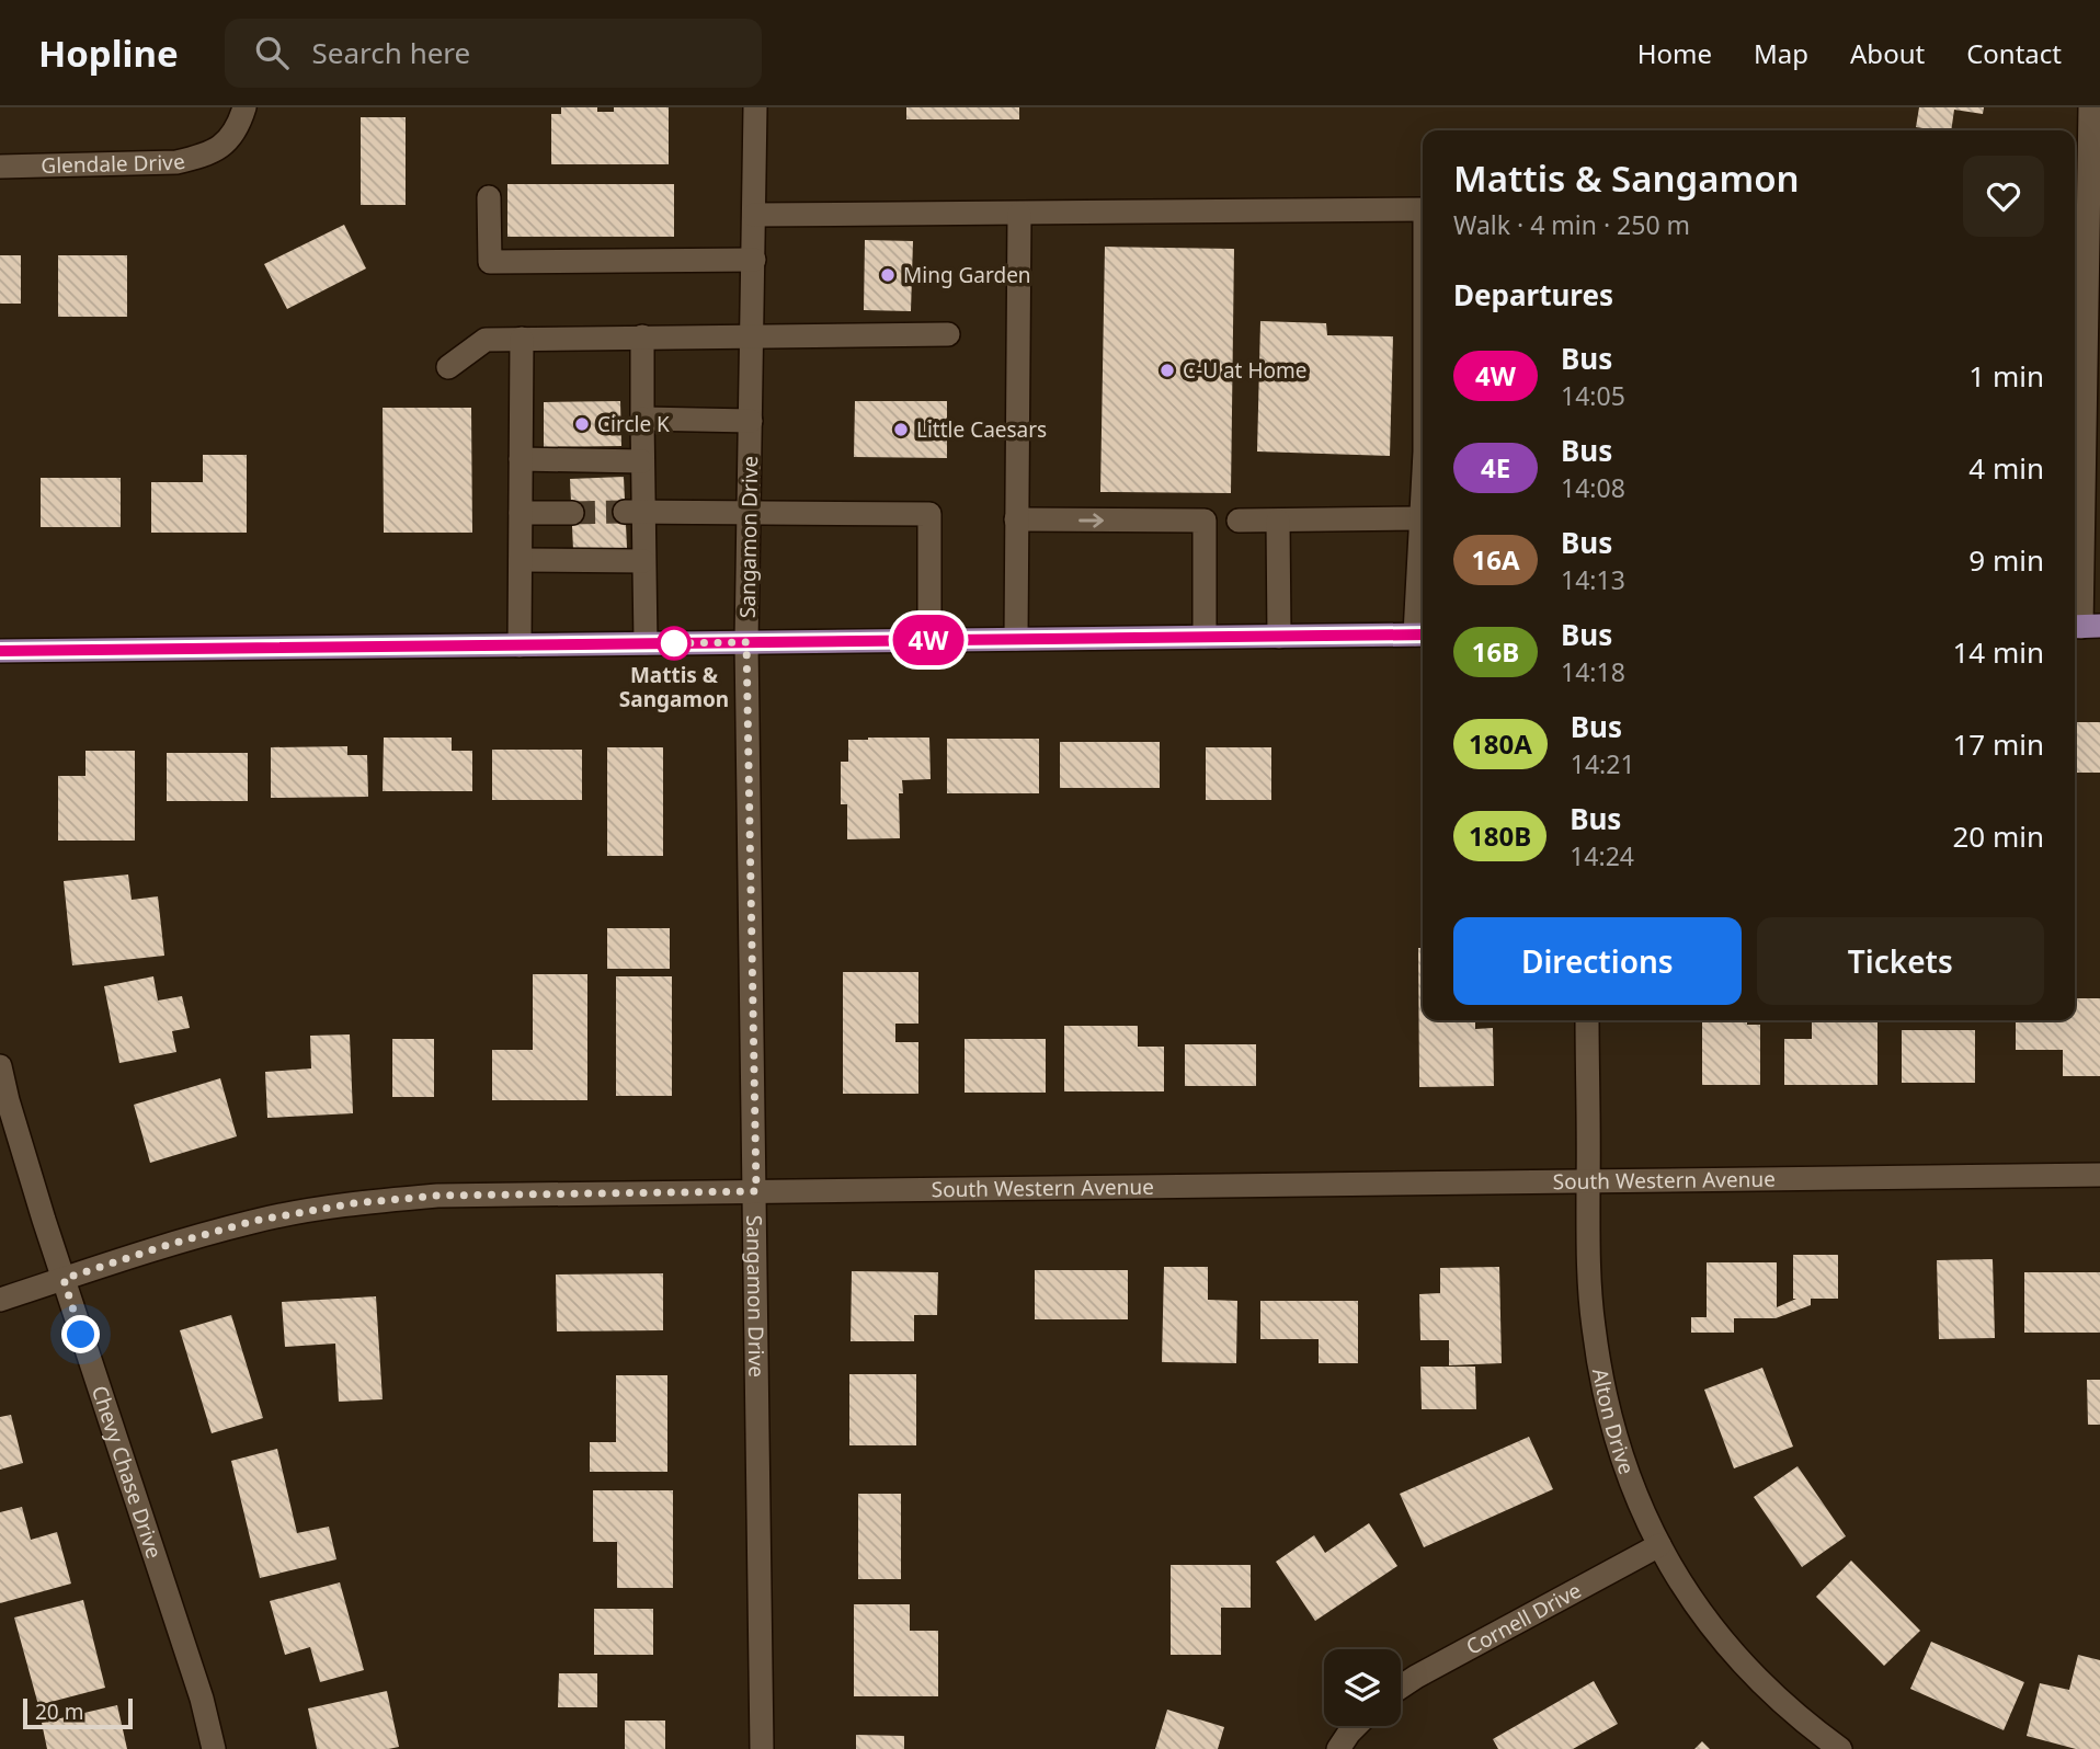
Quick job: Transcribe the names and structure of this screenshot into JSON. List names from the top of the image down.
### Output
{
  "streets": {
    "street": [
      "Glendale Drive",
      "Sangamon Drive",
      "South Western Avenue",
      "Alton Drive",
      "Chevy Chase Drive",
      "Cornell Drive"
    ]
  },
  "crossings": [
    ["Sangamon Drive", "South Western Avenue"],
    ["South Western Avenue", "Alton Drive"],
    ["South Western Avenue", "Chevy Chase Drive"],
    ["Alton Drive", "Cornell Drive"]
  ],
  "places": [
    "Ming Garden",
    "C-U at Home",
    "Circle K",
    "Little Caesars",
    "Mattis & Sangamon"
  ],
  "lines": ["bus line 4W"],
  "scale_bar": "20 m",
  "page": {
    "header": "Hopline",
    "search": "Search here",
    "nav": [
      "Home",
      "Map",
      "About",
      "Contact"
    ],
    "on_map": "4W",
    "heading": [
      ["Mattis & Sangamon", "Walk · 4 min · 250 m"],
      "Departures"
    ],
    "list": [
      {
        "mark": "4W",
        "name": "Bus",
        "note": "14:05",
        "value": "1 min"
      },
      {
        "mark": "4E",
        "name": "Bus",
        "note": "14:08",
        "value": "4 min"
      },
      {
        "mark": "16A",
        "name": "Bus",
        "note": "14:13",
        "value": "9 min"
      },
      {
        "mark": "16B",
        "name": "Bus",
        "note": "14:18",
        "value": "14 min"
      },
      {
        "mark": "180A",
        "name": "Bus",
        "note": "14:21",
        "value": "17 min"
      },
      {
        "mark": "180B",
        "name": "Bus",
        "note": "14:24",
        "value": "20 min"
      }
    ],
    "buttons": ["Directions", "Tickets"],
    "scale": "20 m"
  }
}
